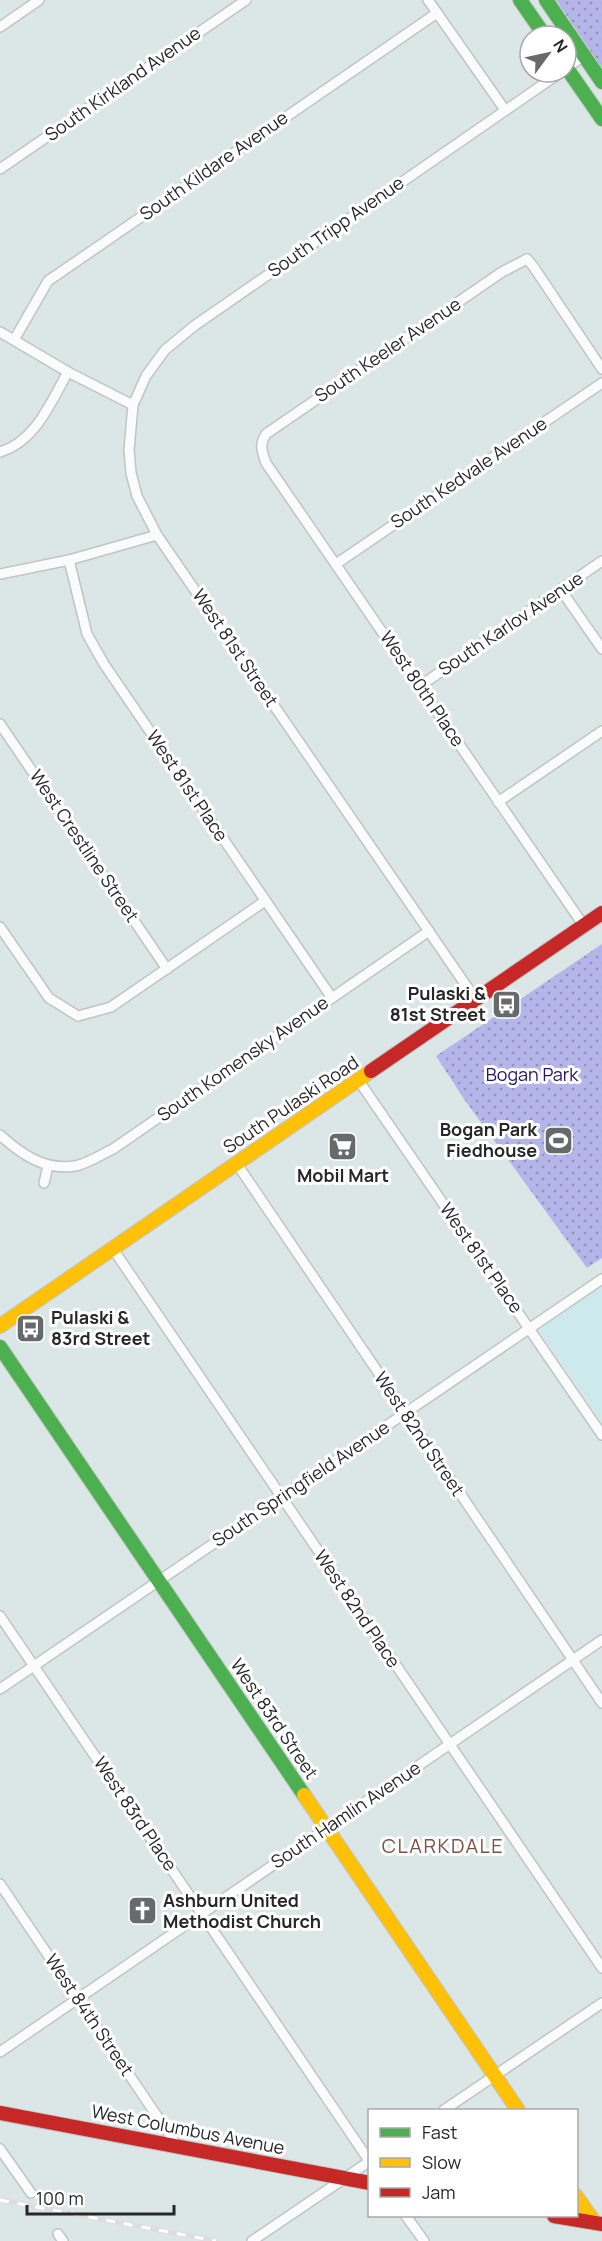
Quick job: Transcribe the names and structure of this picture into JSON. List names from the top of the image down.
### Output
{
  "streets": {
    "main road": ["South Pulaski Road", "West 83rd Street", "West Columbus Avenue"],
    "street": [
      "South Kirkland Avenue",
      "South Kildare Avenue",
      "South Tripp Avenue",
      "South Keeler Avenue",
      "South Kedvale Avenue",
      "South Karlov Avenue",
      "West 81st Street",
      "West 80th Place",
      "West 81st Place",
      "West Crestline Street",
      "South Komensky Avenue",
      "West 82nd Street",
      "South Springfield Avenue",
      "West 82nd Place",
      "West 83rd Place",
      "South Hamlin Avenue",
      "West 84th Street"
    ]
  },
  "crossings": [
    ["South Tripp Avenue", "West 81st Street"],
    ["South Keeler Avenue", "West 80th Place"],
    ["South Kedvale Avenue", "West 80th Place"],
    ["South Karlov Avenue", "West 80th Place"],
    ["West 81st Street", "South Komensky Avenue"],
    ["West 81st Street", "South Pulaski Road"],
    ["West 80th Place", "South Pulaski Road"],
    ["West 81st Place", "South Komensky Avenue"],
    ["West 81st Place", "South Pulaski Road"],
    ["West 81st Place", "South Springfield Avenue"],
    ["South Pulaski Road", "West 82nd Street"],
    ["South Pulaski Road", "West 82nd Place"],
    ["West 82nd Street", "South Springfield Avenue"],
    ["West 82nd Street", "South Hamlin Avenue"],
    ["South Springfield Avenue", "West 82nd Place"],
    ["South Springfield Avenue", "West 83rd Street"],
    ["South Springfield Avenue", "West 83rd Place"],
    ["West 82nd Place", "South Hamlin Avenue"],
    ["West 83rd Street", "South Hamlin Avenue"],
    ["West 83rd Place", "South Hamlin Avenue"],
    ["South Hamlin Avenue", "West 84th Street"],
    ["West 84th Street", "West Columbus Avenue"]
  ],
  "districts": ["CLARKDALE"],
  "parks": ["Bogan Park"],
  "places": {
    "bus stop": ["Pulaski & 81st Street", "Pulaski & 83rd Street"],
    "sports": ["Bogan Park Fiedhouse"],
    "supermarket": ["Mobil Mart"],
    "church": ["Ashburn United Methodist Church"]
  },
  "legend": ["Fast", "Slow", "Jam"],
  "scale_bar": "100 m",
  "north": "top right"
}
